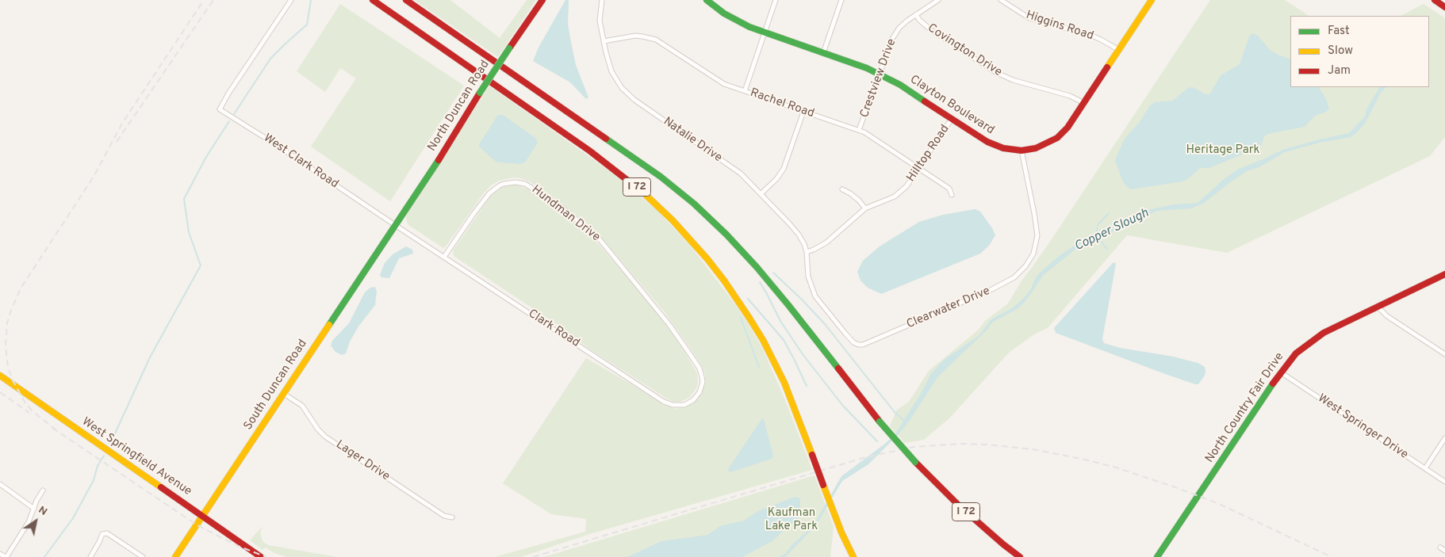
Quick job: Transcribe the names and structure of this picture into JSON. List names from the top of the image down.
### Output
{
  "streets": {
    "main road": [
      "Clayton Boulevard",
      "North Duncan Road",
      "I 72",
      "South Duncan Road",
      "North Country Fair Drive",
      "West Springfield Avenue"
    ],
    "street": [
      "Higgins Road",
      "Covington Drive",
      "Crestview Drive",
      "Rachel Road",
      "Natalie Drive",
      "Hilltop Road",
      "West Clark Road",
      "Hundman Drive",
      "Clearwater Drive",
      "Clark Road",
      "West Springer Drive",
      "Lager Drive"
    ]
  },
  "crossings": [
    ["Higgins Road", "Clayton Boulevard"],
    ["Covington Drive", "Crestview Drive"],
    ["Covington Drive", "Clayton Boulevard"],
    ["Crestview Drive", "Rachel Road"],
    ["Crestview Drive", "Clayton Boulevard"],
    ["Rachel Road", "Natalie Drive"],
    ["Rachel Road", "Hilltop Road"],
    ["Clayton Boulevard", "Hilltop Road"],
    ["Clayton Boulevard", "Clearwater Drive"],
    ["North Duncan Road", "West Clark Road"],
    ["North Duncan Road", "Clark Road"],
    ["North Duncan Road", "South Duncan Road"],
    ["Natalie Drive", "Hilltop Road"],
    ["Natalie Drive", "Clearwater Drive"],
    ["Hilltop Road", "Clearwater Drive"],
    ["West Clark Road", "Clark Road"],
    ["West Clark Road", "South Duncan Road"],
    ["Hundman Drive", "Clark Road"],
    ["Clark Road", "South Duncan Road"],
    ["South Duncan Road", "West Springfield Avenue"],
    ["South Duncan Road", "Lager Drive"],
    ["North Country Fair Drive", "West Springer Drive"]
  ],
  "water": ["Copper Slough"],
  "parks": ["Heritage Park", "Kaufman Lake Park"],
  "legend": ["Fast", "Slow", "Jam"],
  "north": "top right"
}
